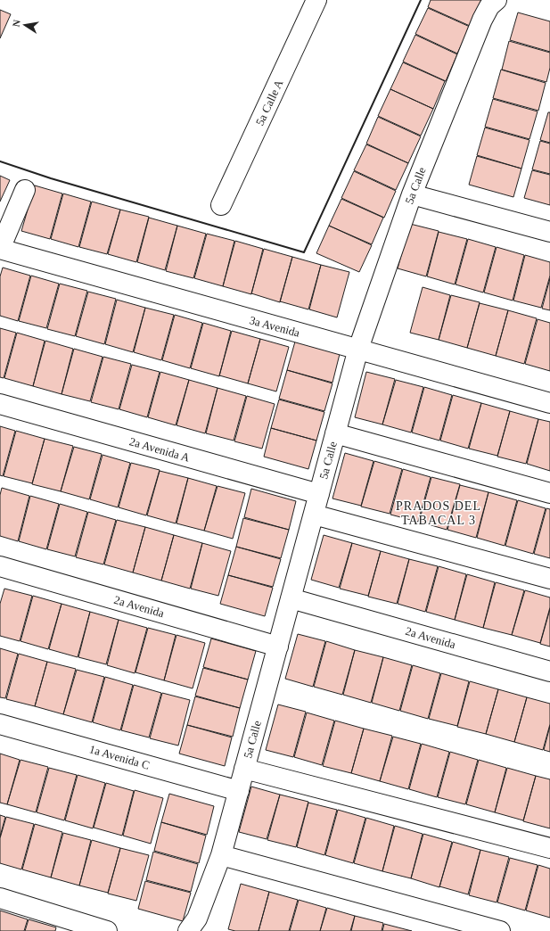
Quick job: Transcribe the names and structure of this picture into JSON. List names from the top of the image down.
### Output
{
  "streets": {
    "street": [
      "5a Calle A",
      "5a Calle",
      "3a Avenida",
      "2a Avenida A",
      "2a Avenida",
      "1a Avenida C"
    ]
  },
  "crossings": [
    ["5a Calle", "3a Avenida"],
    ["5a Calle", "2a Avenida A"],
    ["5a Calle", "2a Avenida"],
    ["5a Calle", "1a Avenida C"]
  ],
  "districts": ["PRADOS DEL TABACAL 3"],
  "north": "left"
}
